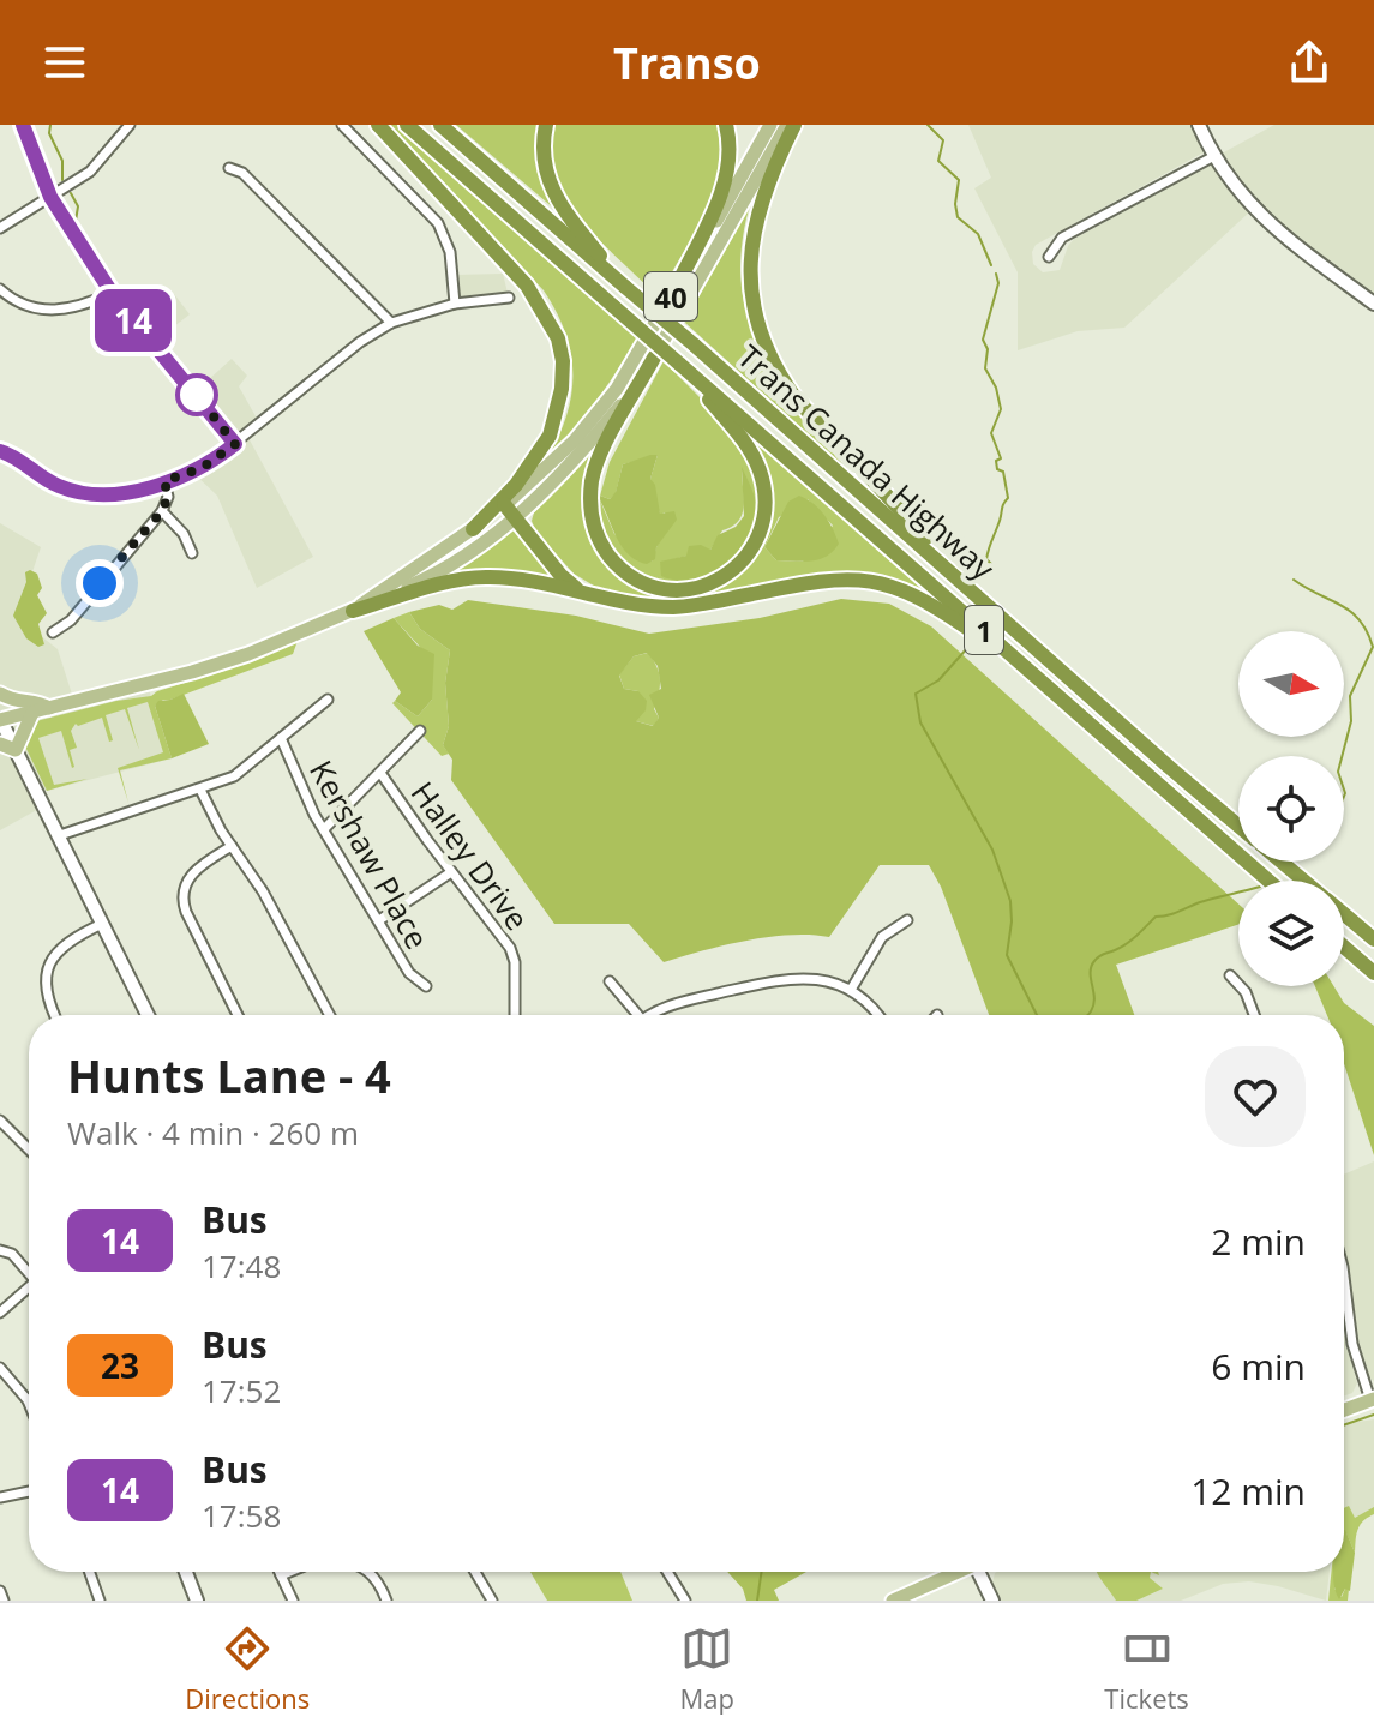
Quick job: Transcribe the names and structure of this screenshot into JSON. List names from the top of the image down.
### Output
{
  "streets": {
    "highway": ["Trans Canada Highway", "1"],
    "main road": ["40"],
    "street": ["Kershaw Place", "Halley Drive"]
  },
  "lines": ["bus line 14"],
  "north": "right",
  "page": {
    "header": "Transo",
    "on_map": "14",
    "heading": ["Hunts Lane - 4", "Walk · 4 min · 260 m"],
    "list": [
      {
        "mark": "14",
        "name": "Bus",
        "note": "17:48",
        "value": "2 min"
      },
      {
        "mark": "23",
        "name": "Bus",
        "note": "17:52",
        "value": "6 min"
      },
      {
        "mark": "14",
        "name": "Bus",
        "note": "17:58",
        "value": "12 min"
      }
    ],
    "tabs": ["Directions", "Map", "Tickets"]
  }
}
